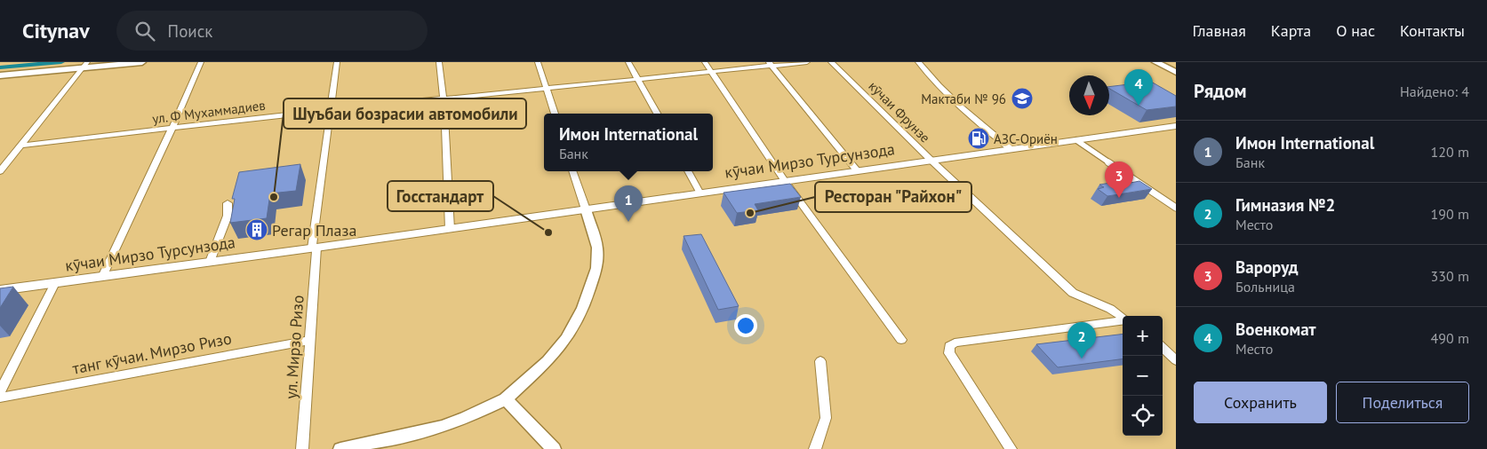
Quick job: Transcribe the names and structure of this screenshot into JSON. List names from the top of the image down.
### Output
{
  "streets": {
    "main road": ["кӯчаи Мирзо Турсунзода"],
    "street": [
      "ул. Ф Мухаммадиев",
      "кӯчаи Фрунзе",
      "ул. Мирзо Ризо",
      "танг кӯчаи. Мирзо Ризо"
    ]
  },
  "crossings": [
    ["ул. Ф Мухаммадиев", "ул. Мирзо Ризо"],
    ["кӯчаи Фрунзе", "кӯчаи Мирзо Турсунзода"],
    ["кӯчаи Мирзо Турсунзода", "ул. Мирзо Ризо"],
    ["ул. Мирзо Ризо", "танг кӯчаи. Мирзо Ризо"]
  ],
  "places": {
    "school or university": ["Мактаби № 96"],
    "fuel station": ["АЗС-Ориён"],
    "other": ["Шуъбаи бозрасии автомобили", "Ресторан \"Райхон\"", "Госстандарт"],
    "building": ["Регар Плаза"]
  },
  "north": "bottom",
  "page": {
    "header": "Citynav",
    "search": "Поиск",
    "nav": [
      "Главная",
      "Карта",
      "О нас",
      "Контакты"
    ],
    "heading": ["Рядом", "Найдено: 4"],
    "pins": [
      "4",
      "3",
      "1",
      "2"
    ],
    "popup": ["Имон International", "Банк"],
    "list": [
      {
        "mark": "1",
        "name": "Имон International",
        "note": "Банк",
        "value": "120 m"
      },
      {
        "mark": "2",
        "name": "Гимназия №2",
        "note": "Место",
        "value": "190 m"
      },
      {
        "mark": "3",
        "name": "Вароруд",
        "note": "Больница",
        "value": "330 m"
      },
      {
        "mark": "4",
        "name": "Военкомат",
        "note": "Место",
        "value": "490 m"
      }
    ],
    "map_buttons": ["+", "−"],
    "buttons": ["Сохранить", "Поделиться"]
  }
}
